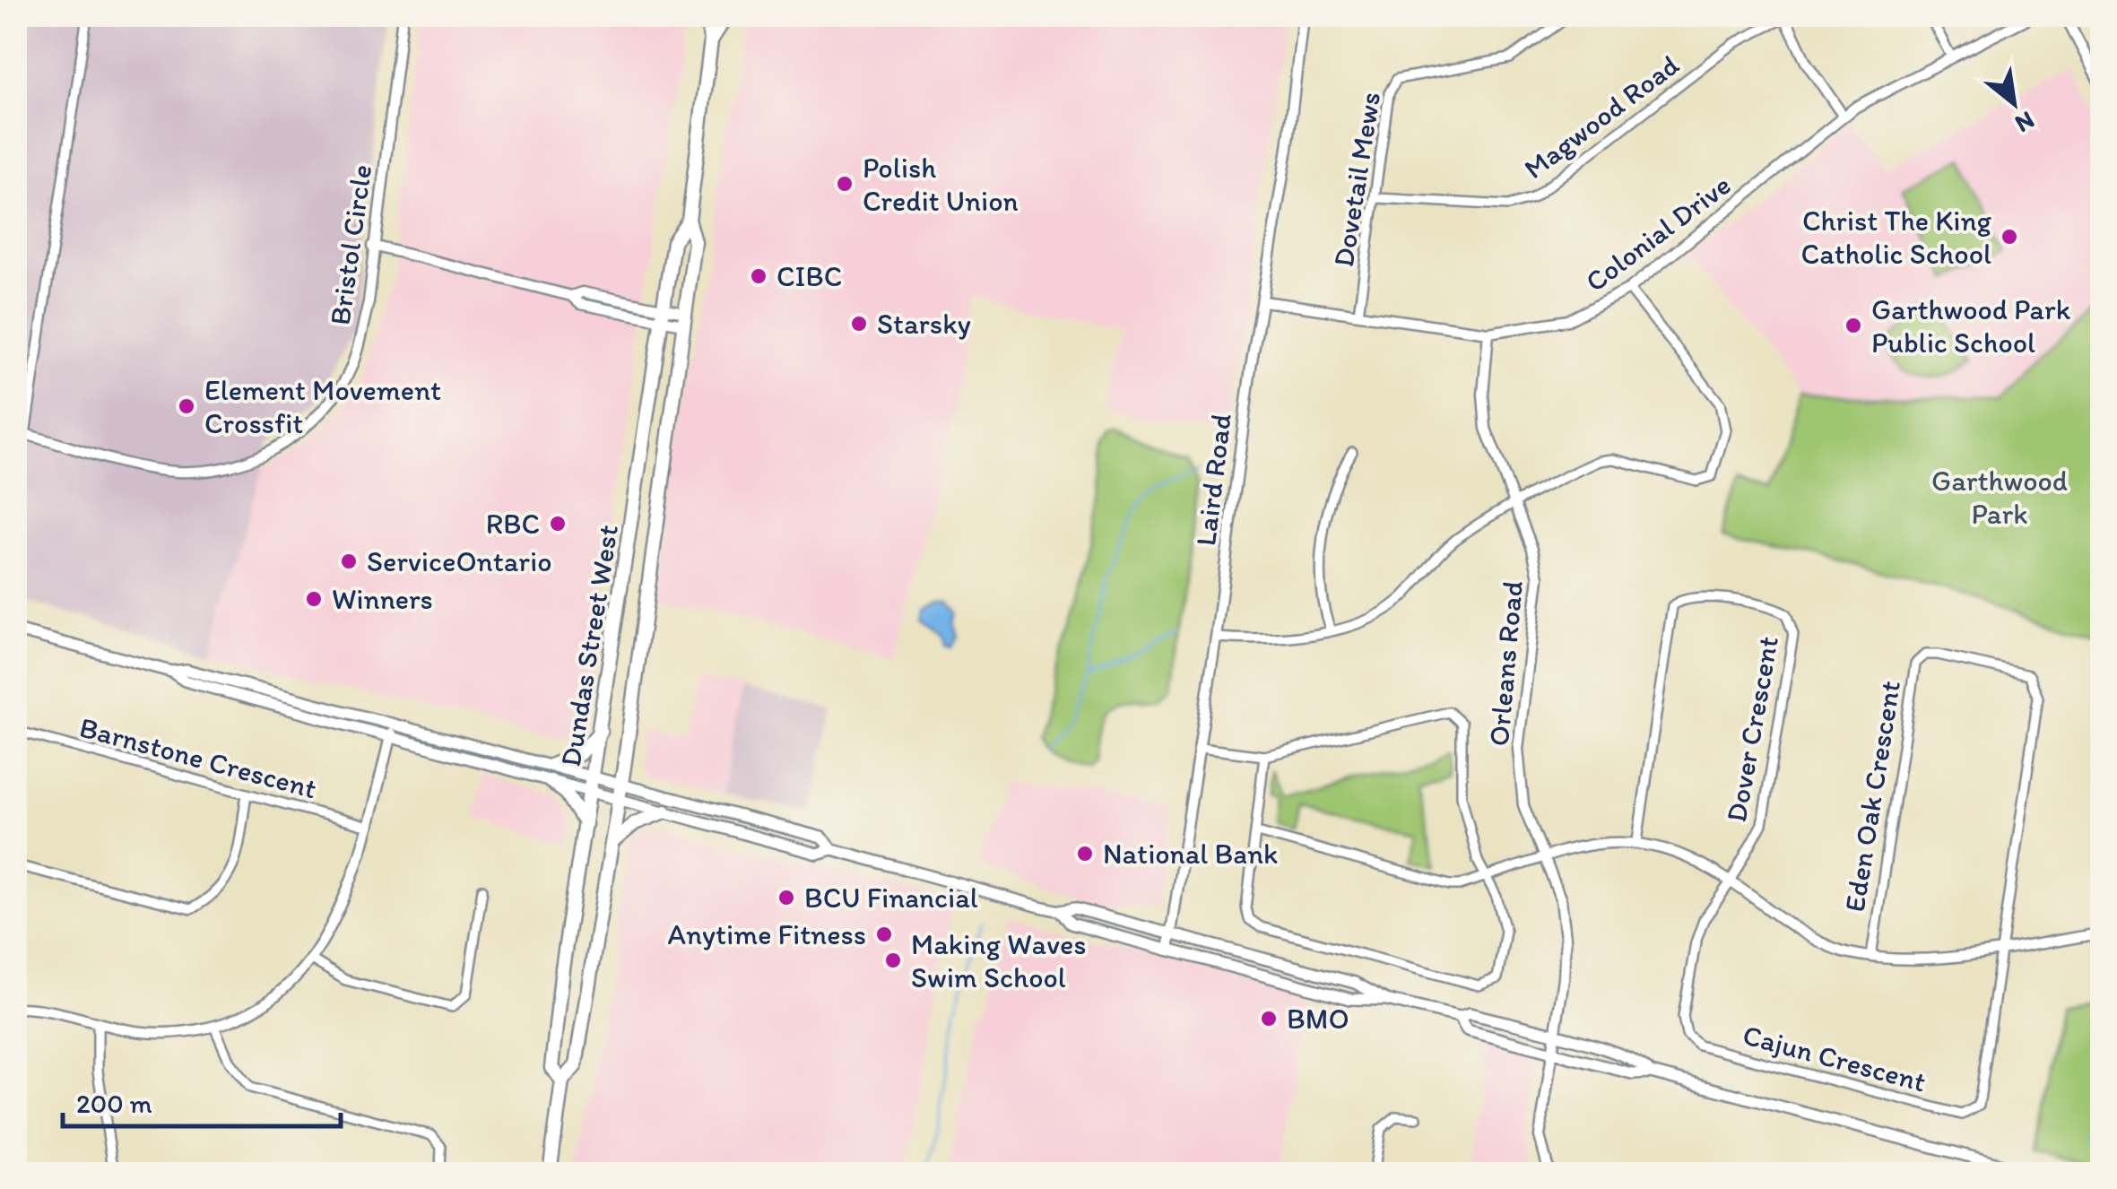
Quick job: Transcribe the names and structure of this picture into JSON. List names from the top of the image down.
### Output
{
  "streets": {
    "main road": ["Dundas Street West"],
    "street": [
      "Magwood Road",
      "Dovetail Mews",
      "Colonial Drive",
      "Bristol Circle",
      "Laird Road",
      "Orleans Road",
      "Dover Crescent",
      "Barnstone Crescent",
      "Eden Oak Crescent",
      "Cajun Crescent"
    ]
  },
  "crossings": [
    ["Magwood Road", "Dovetail Mews"],
    ["Dovetail Mews", "Colonial Drive"],
    ["Colonial Drive", "Laird Road"],
    ["Colonial Drive", "Orleans Road"],
    ["Dover Crescent", "Cajun Crescent"],
    ["Eden Oak Crescent", "Cajun Crescent"]
  ],
  "parks": ["Garthwood Park"],
  "places": [
    "Polish Credit Union",
    "Christ The King Catholic School",
    "CIBC",
    "Starsky",
    "Garthwood Park Public School",
    "Element Movement Crossfit",
    "RBC",
    "ServiceOntario",
    "Winners",
    "National Bank",
    "BCU Financial",
    "Anytime Fitness",
    "Making Waves Swim School",
    "BMO"
  ],
  "scale_bar": "200 m",
  "north": "bottom right"
}
